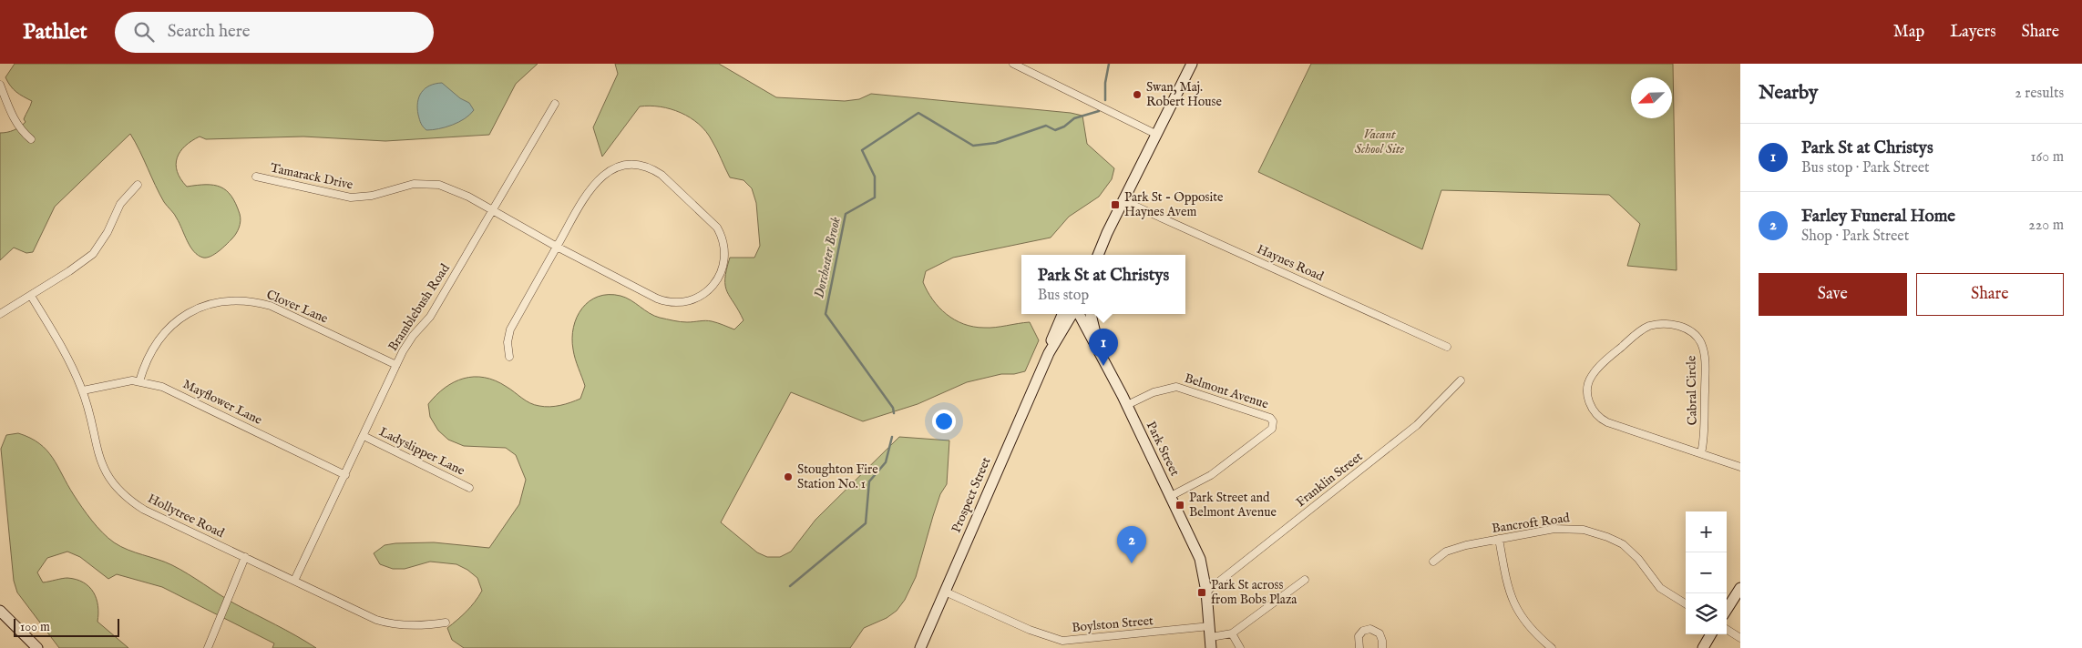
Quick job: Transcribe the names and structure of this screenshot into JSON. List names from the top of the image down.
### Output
{
  "streets": {
    "main road": ["Park Street", "Prospect Street"],
    "street": [
      "Tamarack Drive",
      "Haynes Road",
      "Clover Lane",
      "Bramblebush Road",
      "Cabral Circle",
      "Belmont Avenue",
      "Mayflower Lane",
      "Ladyslipper Lane",
      "Franklin Street",
      "Hollytree Road",
      "Bancroft Road",
      "Boylston Street"
    ]
  },
  "crossings": [
    ["Tamarack Drive", "Bramblebush Road"],
    ["Clover Lane", "Bramblebush Road"],
    ["Clover Lane", "Mayflower Lane"],
    ["Bramblebush Road", "Mayflower Lane"],
    ["Bramblebush Road", "Ladyslipper Lane"],
    ["Bramblebush Road", "Hollytree Road"],
    ["Belmont Avenue", "Park Street"],
    ["Mayflower Lane", "Hollytree Road"],
    ["Park Street", "Franklin Street"],
    ["Park Street", "Boylston Street"],
    ["Prospect Street", "Boylston Street"]
  ],
  "water": ["Dorchester Brook"],
  "parks": ["Vacant School Site"],
  "places": {
    "other": ["Swan, Maj. Robert House", "Stoughton Fire Station No. 1"],
    "transit": ["Park St - Opposite Haynes Avem", "Park Street and Belmont Avenue", "Park St across from Bobs Plaza"]
  },
  "scale_bar": "100 m",
  "north": "bottom left",
  "page": {
    "header": "Pathlet",
    "search": "Search here",
    "nav": ["Map", "Layers", "Share"],
    "heading": ["Nearby", "2 results"],
    "list": [
      {
        "mark": "1",
        "name": "Park St at Christys",
        "note": "Bus stop · Park Street",
        "value": "160 m"
      },
      {
        "mark": "2",
        "name": "Farley Funeral Home",
        "note": "Shop · Park Street",
        "value": "220 m"
      }
    ],
    "popup": ["Park St at Christys", "Bus stop"],
    "buttons": ["Save", "Share"],
    "pins": ["1", "2"],
    "map_buttons": ["+", "−"],
    "scale": "100 m"
  }
}
